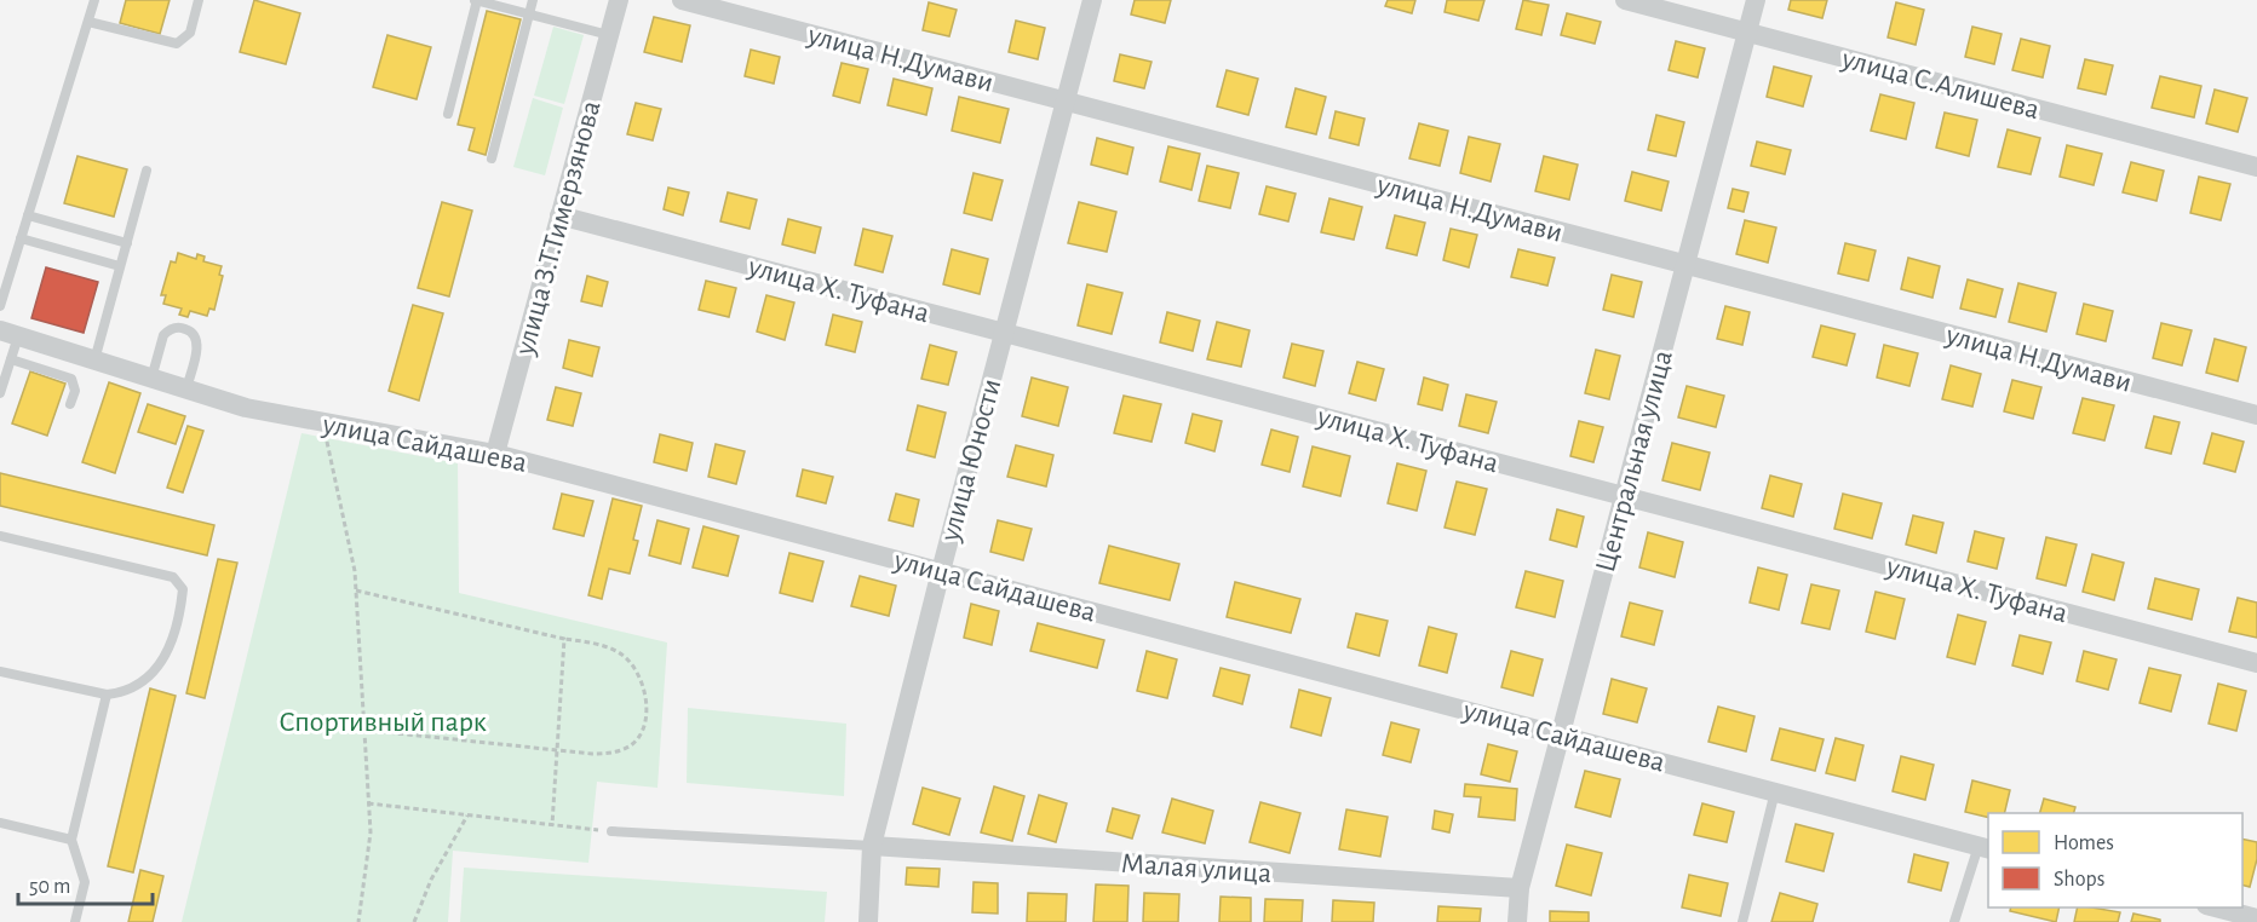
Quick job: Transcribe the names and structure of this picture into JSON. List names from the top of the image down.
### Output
{
  "streets": {
    "street": [
      "улица Н.Думави",
      "улица С.Алишева",
      "улица З.Т.Тимерзянова",
      "улица Х. Туфана",
      "улица Сайдашева",
      "улица Юности",
      "Центральная улица",
      "Малая улица"
    ]
  },
  "crossings": [
    ["улица Н.Думави", "улица Юности"],
    ["улица Н.Думави", "Центральная улица"],
    ["улица С.Алишева", "Центральная улица"],
    ["улица З.Т.Тимерзянова", "улица Х. Туфана"],
    ["улица З.Т.Тимерзянова", "улица Сайдашева"],
    ["улица Х. Туфана", "улица Юности"],
    ["улица Х. Туфана", "Центральная улица"],
    ["улица Сайдашева", "улица Юности"],
    ["улица Сайдашева", "Центральная улица"],
    ["улица Юности", "Малая улица"],
    ["Центральная улица", "Малая улица"]
  ],
  "parks": ["Спортивный парк"],
  "legend": ["Homes", "Shops"],
  "scale_bar": "50 m"
}
